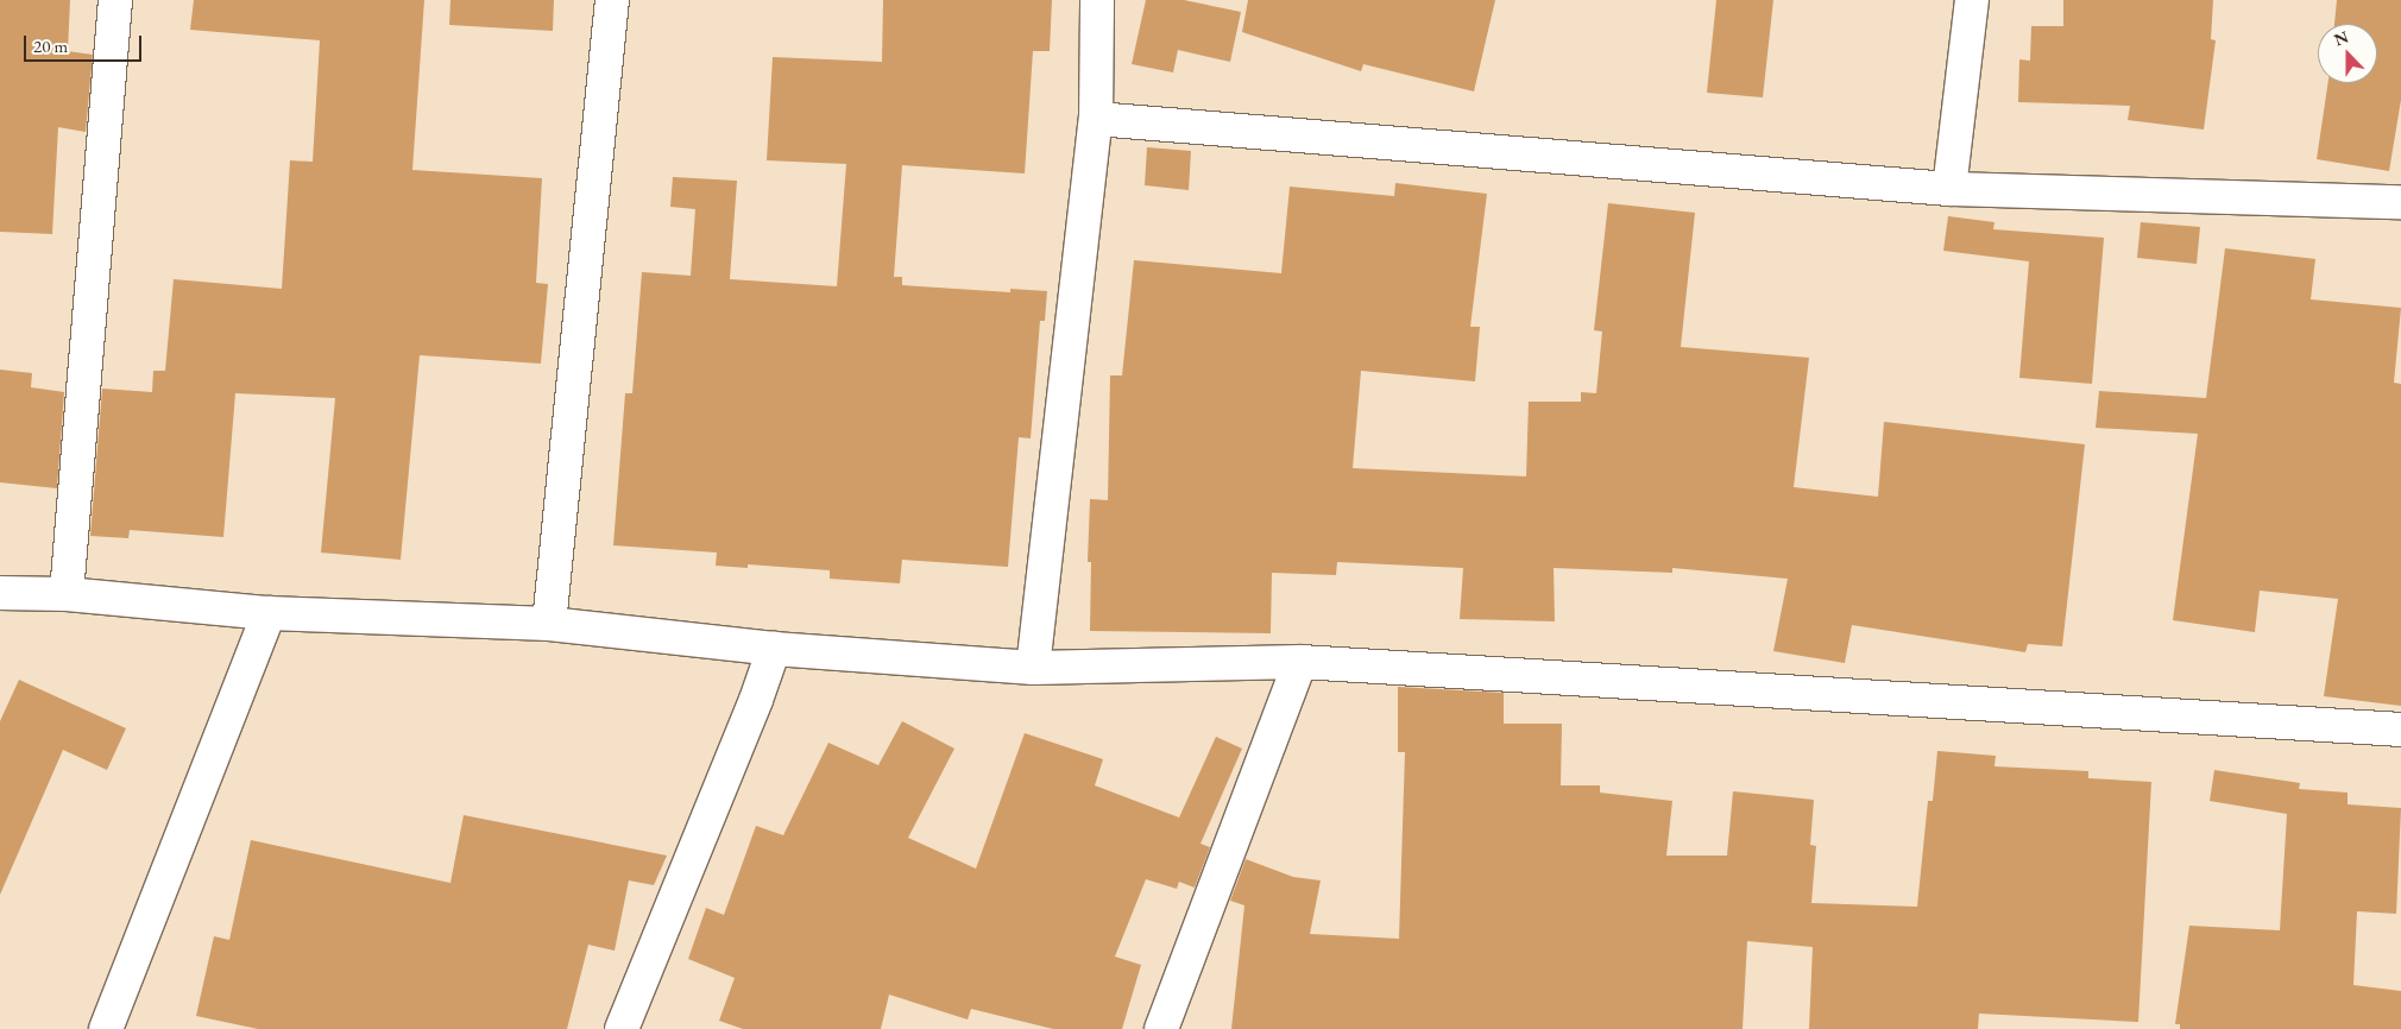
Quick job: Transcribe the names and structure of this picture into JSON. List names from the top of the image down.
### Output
{
  "scale_bar": "20 m",
  "north": "top"
}
